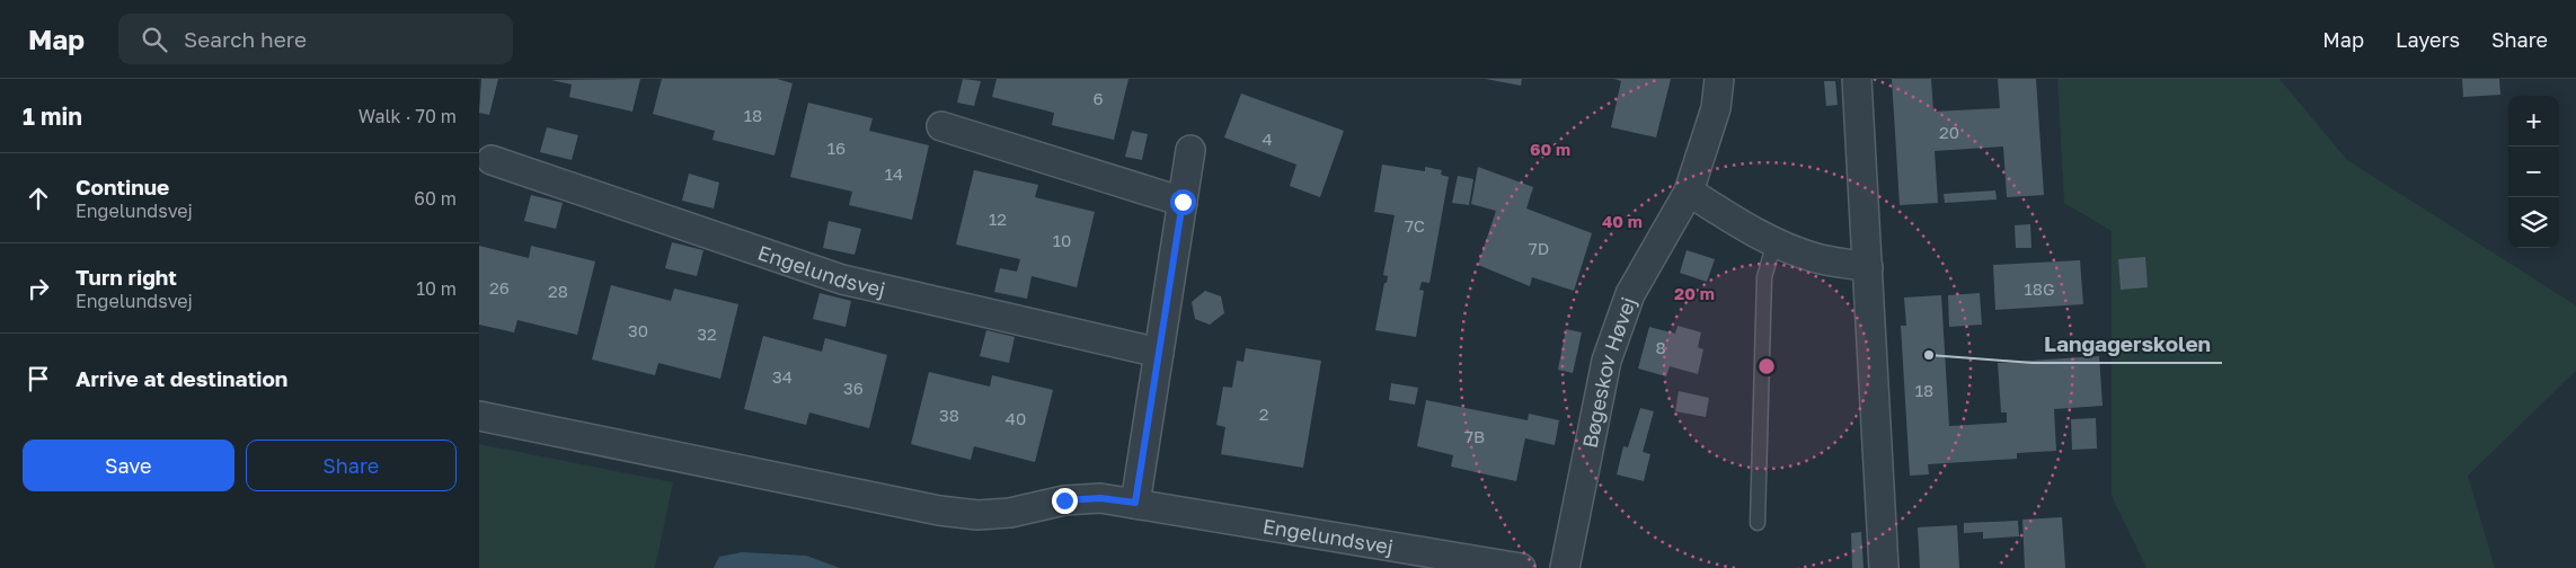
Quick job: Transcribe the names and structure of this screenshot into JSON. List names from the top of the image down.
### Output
{
  "streets": {
    "street": ["Engelundsvej", "Bøgeskov Høvej"]
  },
  "places": ["Langagerskolen"],
  "house_numbers": [
    "6",
    "18",
    "20",
    "4",
    "16",
    "14",
    "12",
    "7C",
    "10",
    "7D",
    "26",
    "18G",
    "28",
    "30",
    "32",
    "8",
    "34",
    "36",
    "18",
    "2",
    "38",
    "40",
    "7B"
  ],
  "page": {
    "header": "Map",
    "search": "Search here",
    "nav": ["Map", "Layers", "Share"],
    "heading": ["1 min", "Walk · 70 m"],
    "map_buttons": ["+", "−"],
    "list": [
      ["Continue", "Engelundsvej", "60 m"],
      ["Turn right", "Engelundsvej", "10 m"],
      "Arrive at destination"
    ],
    "buttons": ["Save", "Share"]
  },
  "rings": ["60 m", "40 m", "20 m"]
}
